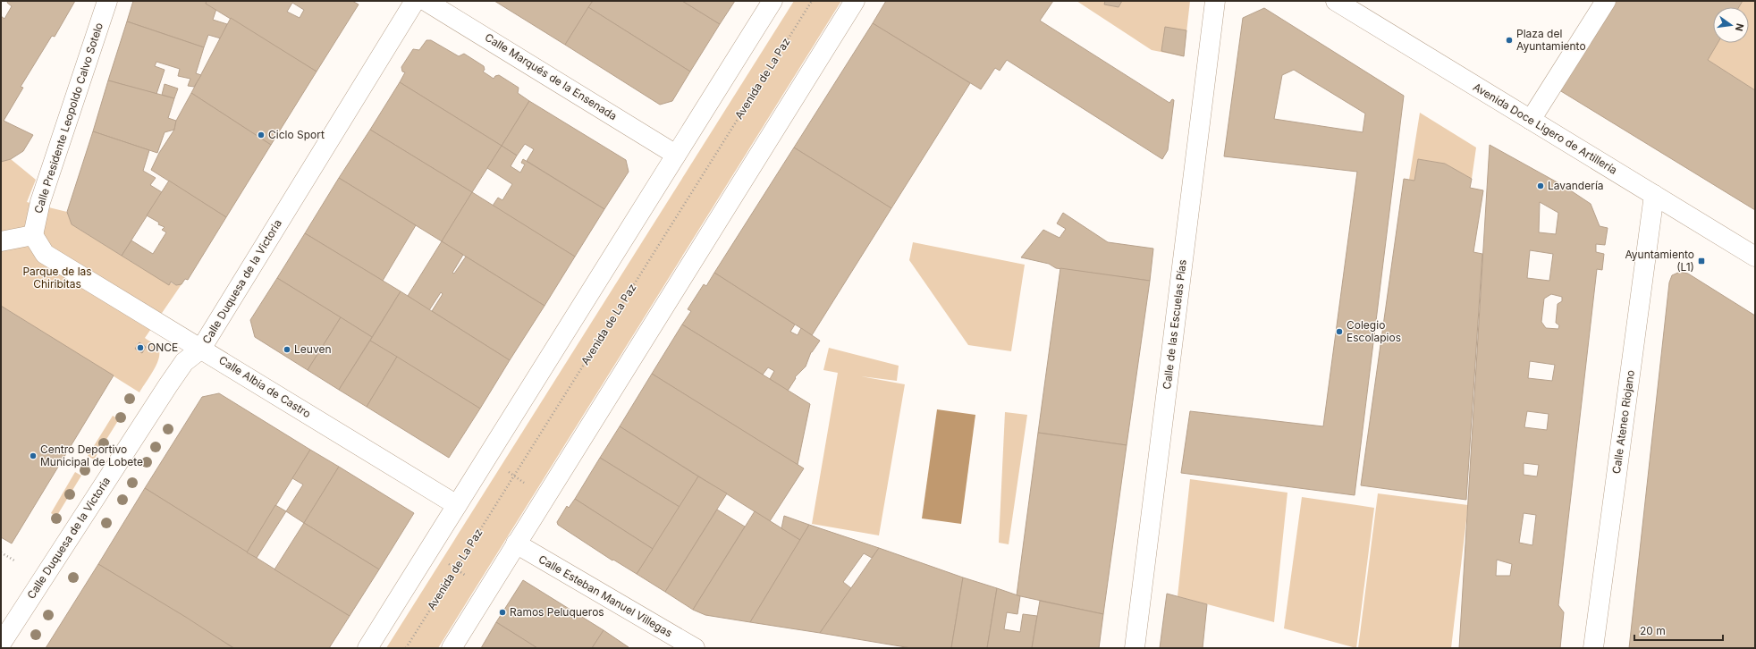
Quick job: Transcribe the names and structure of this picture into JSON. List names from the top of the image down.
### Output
{
  "streets": {
    "street": [
      "Calle Marqués de la Ensenada",
      "Calle Presidente Leopoldo Calvo Sotelo",
      "Avenida Doce Ligero de Artillería",
      "Calle Duquesa de la Victoria",
      "Calle de las Escuelas Pías",
      "Calle Albia de Castro",
      "Calle Ateneo Riojano",
      "Calle Esteban Manuel Villegas"
    ],
    "path": ["Avenida de La Paz"]
  },
  "crossings": [
    ["Calle Presidente Leopoldo Calvo Sotelo", "Calle Albia de Castro"],
    ["Avenida Doce Ligero de Artillería", "Calle Ateneo Riojano"],
    ["Calle Duquesa de la Victoria", "Calle Albia de Castro"]
  ],
  "parks": ["Parque de las Chiribitas"],
  "places": {
    "other": [
      "Plaza del Ayuntamiento",
      "Ciclo Sport",
      "Lavandería",
      "Colegio Escolapios",
      "ONCE",
      "Leuven",
      "Centro Deportivo Municipal de Lobete",
      "Ramos Peluqueros"
    ],
    "transit": ["Ayuntamiento (L1)"]
  },
  "scale_bar": "20 m",
  "north": "right"
}
